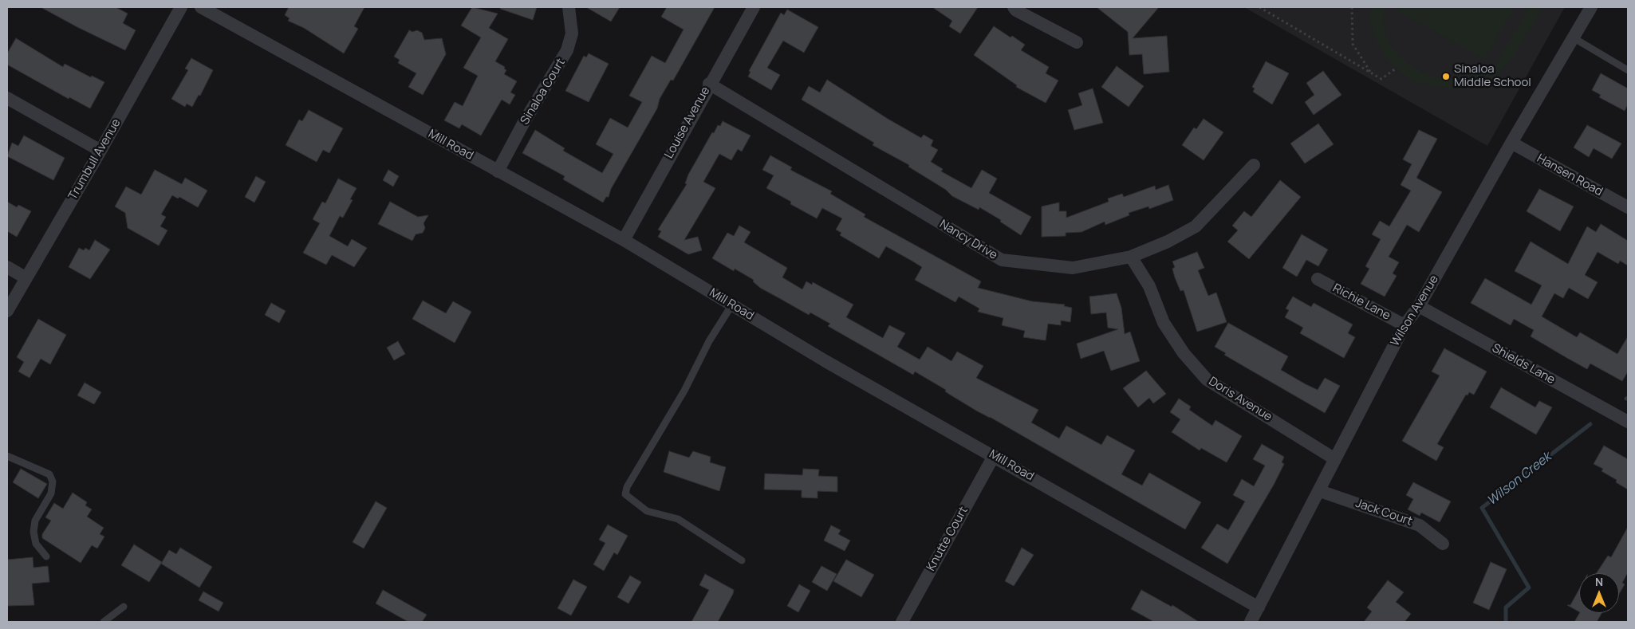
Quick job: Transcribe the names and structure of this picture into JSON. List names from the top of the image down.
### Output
{
  "streets": {
    "street": [
      "Sinaloa Court",
      "Louise Avenue",
      "Mill Road",
      "Trumbull Avenue",
      "Hansen Road",
      "Nancy Drive",
      "Richie Lane",
      "Wilson Avenue",
      "Shields Lane",
      "Doris Avenue",
      "Jack Court",
      "Knutte Court"
    ]
  },
  "crossings": [
    ["Sinaloa Court", "Mill Road"],
    ["Louise Avenue", "Mill Road"],
    ["Louise Avenue", "Nancy Drive"],
    ["Mill Road", "Wilson Avenue"],
    ["Mill Road", "Knutte Court"],
    ["Hansen Road", "Wilson Avenue"],
    ["Nancy Drive", "Doris Avenue"],
    ["Richie Lane", "Wilson Avenue"],
    ["Wilson Avenue", "Shields Lane"],
    ["Wilson Avenue", "Doris Avenue"],
    ["Wilson Avenue", "Jack Court"]
  ],
  "water": ["Wilson Creek"],
  "places": ["Sinaloa Middle School"],
  "north": "top"
}
